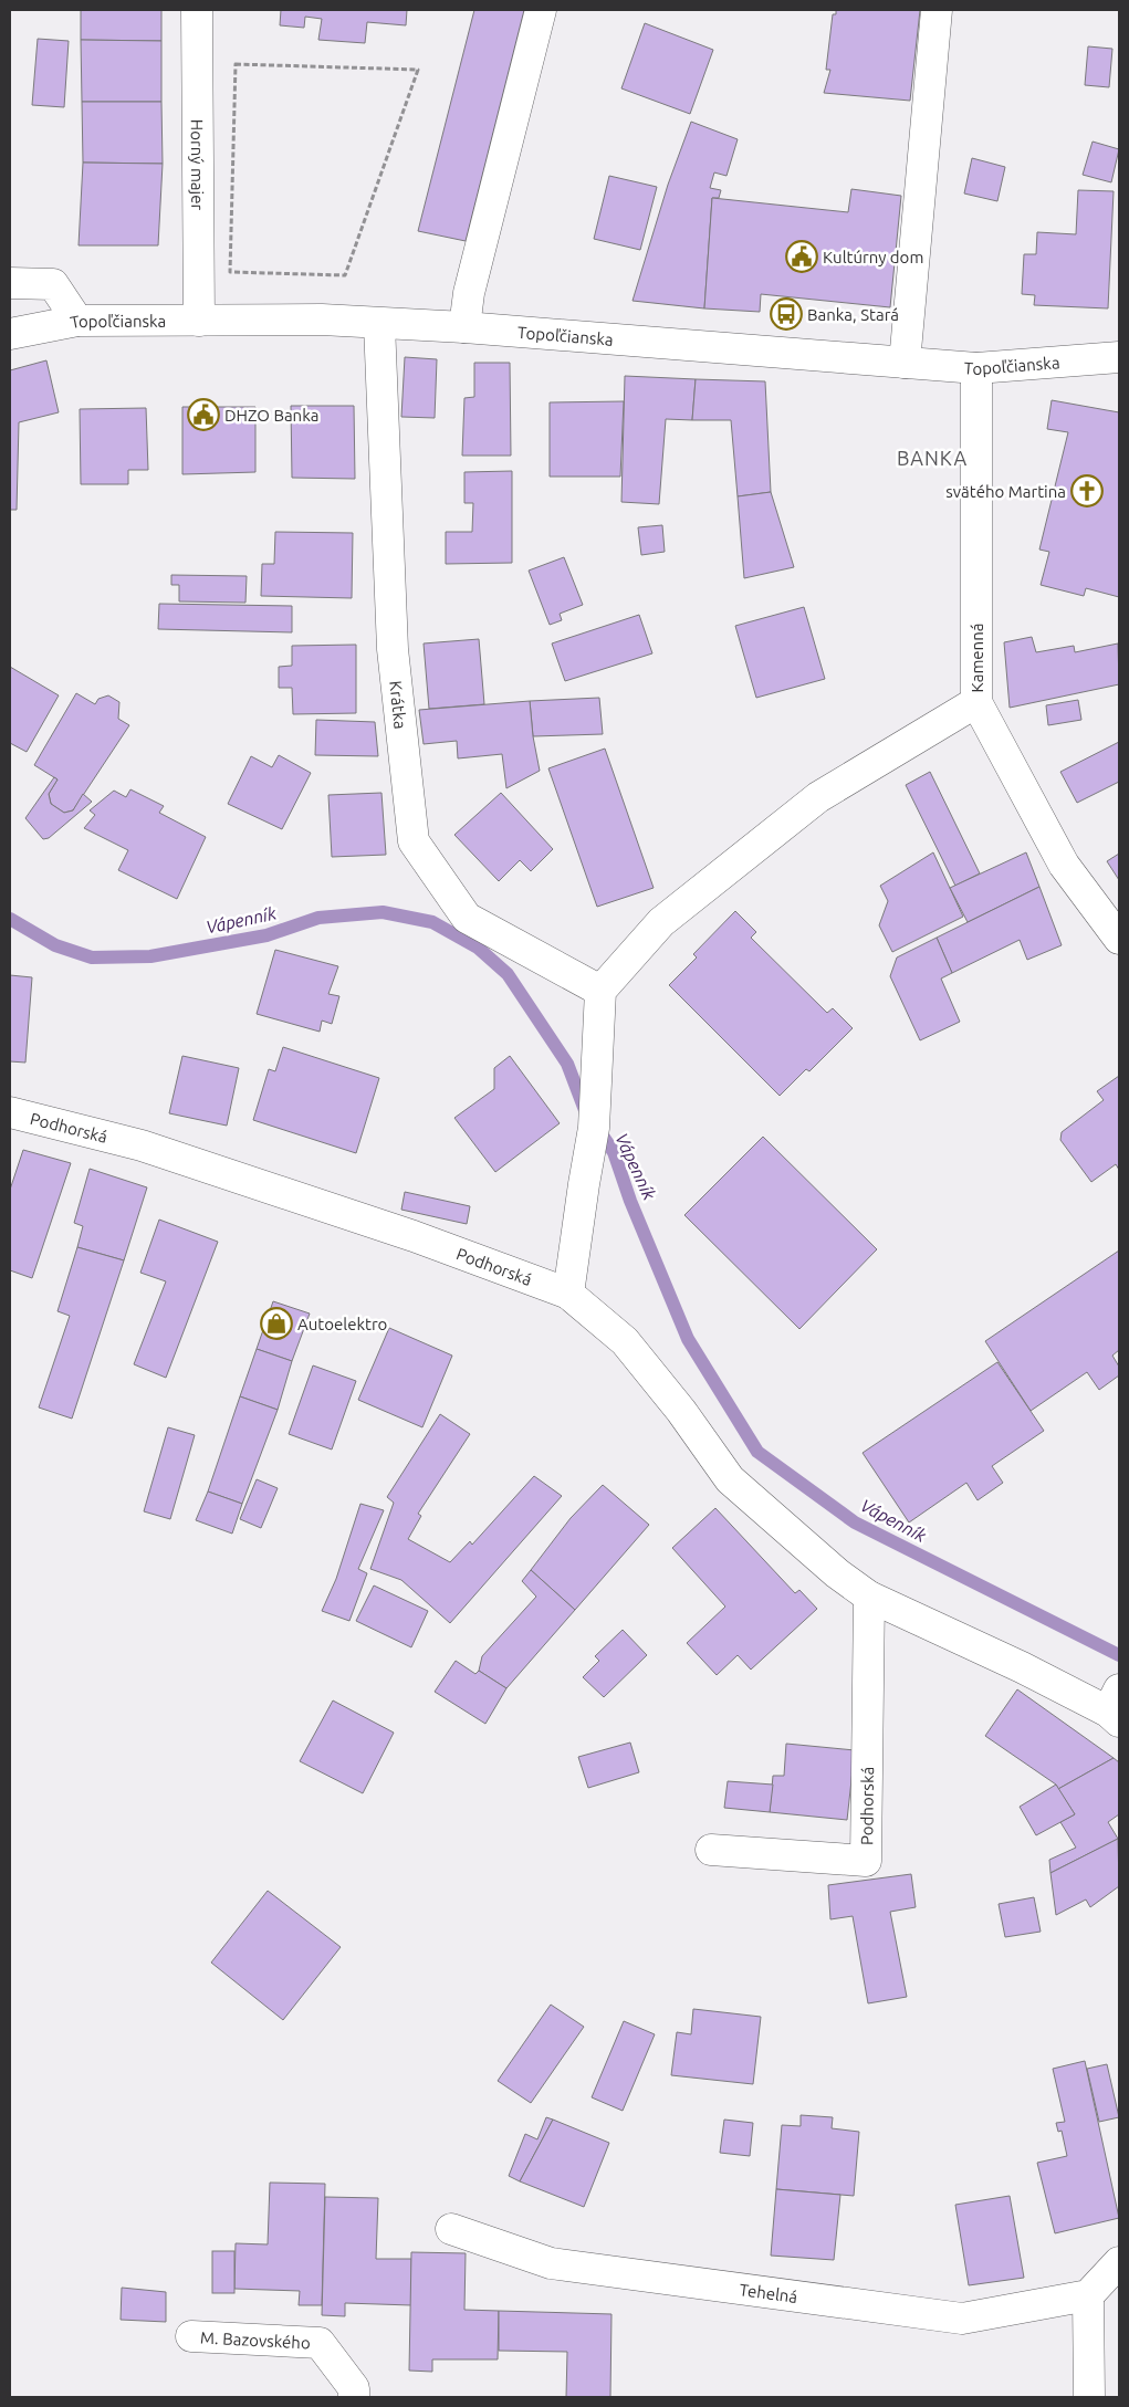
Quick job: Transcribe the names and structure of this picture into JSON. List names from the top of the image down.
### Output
{
  "streets": {
    "street": [
      "Horný majer",
      "Topoľčianska",
      "Kamenná",
      "Krátka",
      "Podhorská",
      "Tehelná",
      "M. Bazovského"
    ]
  },
  "crossings": [
    ["Horný majer", "Topoľčianska"],
    ["Topoľčianska", "Kamenná"],
    ["Topoľčianska", "Krátka"]
  ],
  "districts": ["BANKA"],
  "water": ["Vápenník"],
  "places": {
    "public building": ["Kultúrny dom", "DHZO Banka"],
    "bus stop": ["Banka, Stará"],
    "church": ["svätého Martina"],
    "shop": ["Autoelektro"]
  }
}
